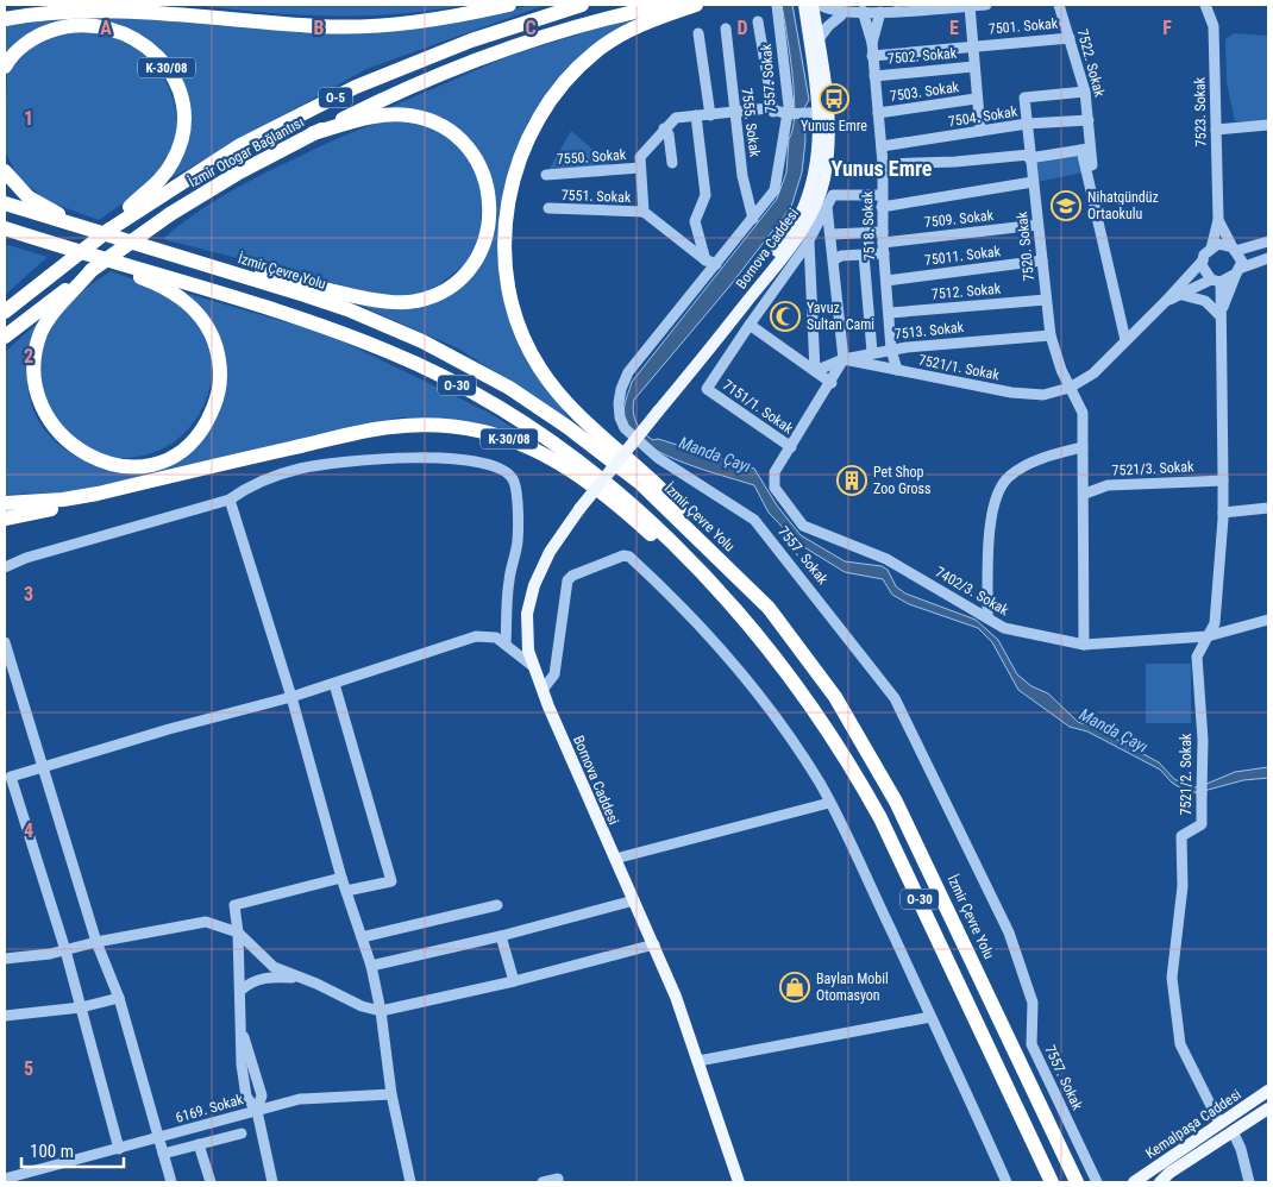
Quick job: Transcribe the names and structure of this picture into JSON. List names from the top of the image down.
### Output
{
  "streets": {
    "highway": [
      "K-30/08",
      "O-5",
      "İzmir Otogar Bağlantısı",
      "İzmir Çevre Yolu",
      "O-30"
    ],
    "main road": ["Bornova Caddesi", "Kemalpaşa Caddesi"],
    "street": [
      "7501. Sokak",
      "7502. Sokak",
      "7522. Sokak",
      "7557. Sokak",
      "7503. Sokak",
      "7523. Sokak",
      "7504. Sokak",
      "7555. Sokak",
      "7550. Sokak",
      "7551. Sokak",
      "7509. Sokak",
      "7518. Sokak",
      "7520. Sokak",
      "75011. Sokak",
      "7512. Sokak",
      "7513. Sokak",
      "7521/1. Sokak",
      "7151/1. Sokak",
      "7521/3. Sokak",
      "7402/3. Sokak",
      "7521/2. Sokak",
      "6169. Sokak"
    ]
  },
  "crossings": [
    ["7501. Sokak", "7522. Sokak"],
    ["7501. Sokak", "7518. Sokak"],
    ["7502. Sokak", "7518. Sokak"],
    ["7522. Sokak", "7504. Sokak"],
    ["7522. Sokak", "7520. Sokak"],
    ["K-30/08", "O-5"],
    ["K-30/08", "İzmir Otogar Bağlantısı"],
    ["K-30/08", "O-30"],
    ["7557. Sokak", "7555. Sokak"],
    ["7503. Sokak", "7518. Sokak"],
    ["O-5", "İzmir Otogar Bağlantısı"],
    ["7504. Sokak", "7518. Sokak"],
    ["7504. Sokak", "7520. Sokak"],
    ["7509. Sokak", "7518. Sokak"],
    ["7509. Sokak", "7520. Sokak"],
    ["7518. Sokak", "75011. Sokak"],
    ["7518. Sokak", "7512. Sokak"],
    ["7518. Sokak", "7513. Sokak"],
    ["7518. Sokak", "7521/1. Sokak"],
    ["7520. Sokak", "75011. Sokak"],
    ["7520. Sokak", "7512. Sokak"],
    ["7520. Sokak", "7513. Sokak"],
    ["7520. Sokak", "7521/1. Sokak"],
    ["7513. Sokak", "7521/1. Sokak"],
    ["7521/1. Sokak", "7521/2. Sokak"],
    ["7151/1. Sokak", "7402/3. Sokak"],
    ["7521/3. Sokak", "7521/2. Sokak"],
    ["7402/3. Sokak", "7521/2. Sokak"],
    ["7521/2. Sokak", "Kemalpaşa Caddesi"]
  ],
  "districts": ["Yunus Emre"],
  "water": ["Manda Çayı"],
  "places": {
    "bus stop": ["Yunus Emre"],
    "school or university": ["Nihatgündüz Ortaokulu"],
    "mosque": ["Yavuz Sultan Cami"],
    "building": ["Pet Shop Zoo Gross"],
    "shop": ["Baylan Mobil Otomasyon"]
  },
  "scale_bar": "100 m",
  "grid": {
    "columns": [
      "A",
      "B",
      "C",
      "D",
      "E",
      "F"
    ],
    "rows": [
      "1",
      "2",
      "3",
      "4",
      "5"
    ]
  }
}
